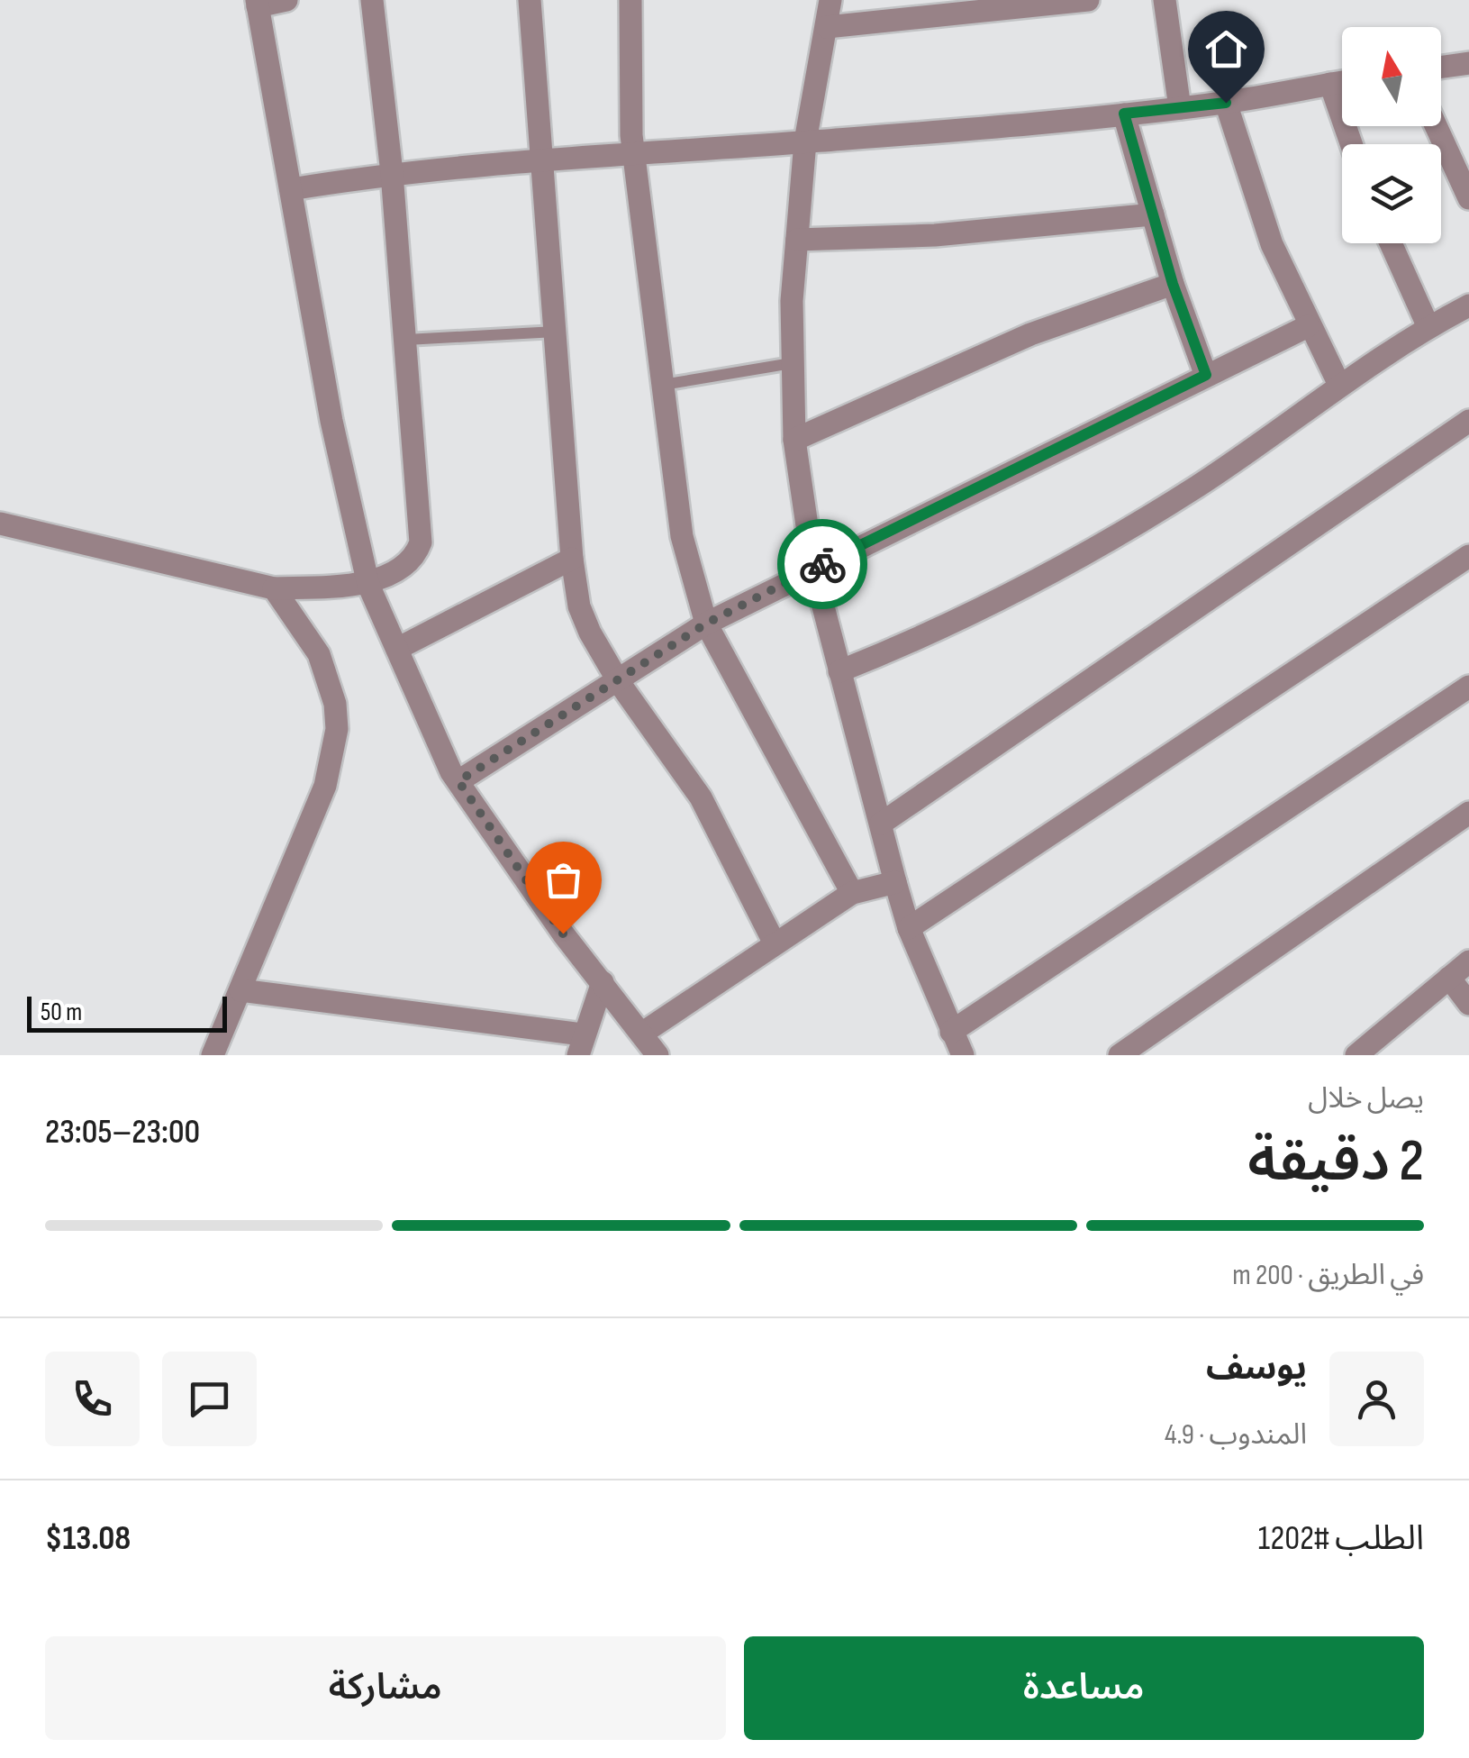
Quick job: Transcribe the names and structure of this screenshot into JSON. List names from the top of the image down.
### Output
{
  "scale_bar": "50 m",
  "north": "top",
  "page": {
    "scale": "50 m",
    "heading": ["2 دقيقة", "يصل خلال", "23:00–23:05"],
    "panel": [
      "يوسف",
      "المندوب · 4.9",
      "الطلب #1202",
      "$13.08"
    ],
    "bar": "في الطريق · 200 m",
    "buttons": ["مساعدة", "مشاركة"]
  }
}
